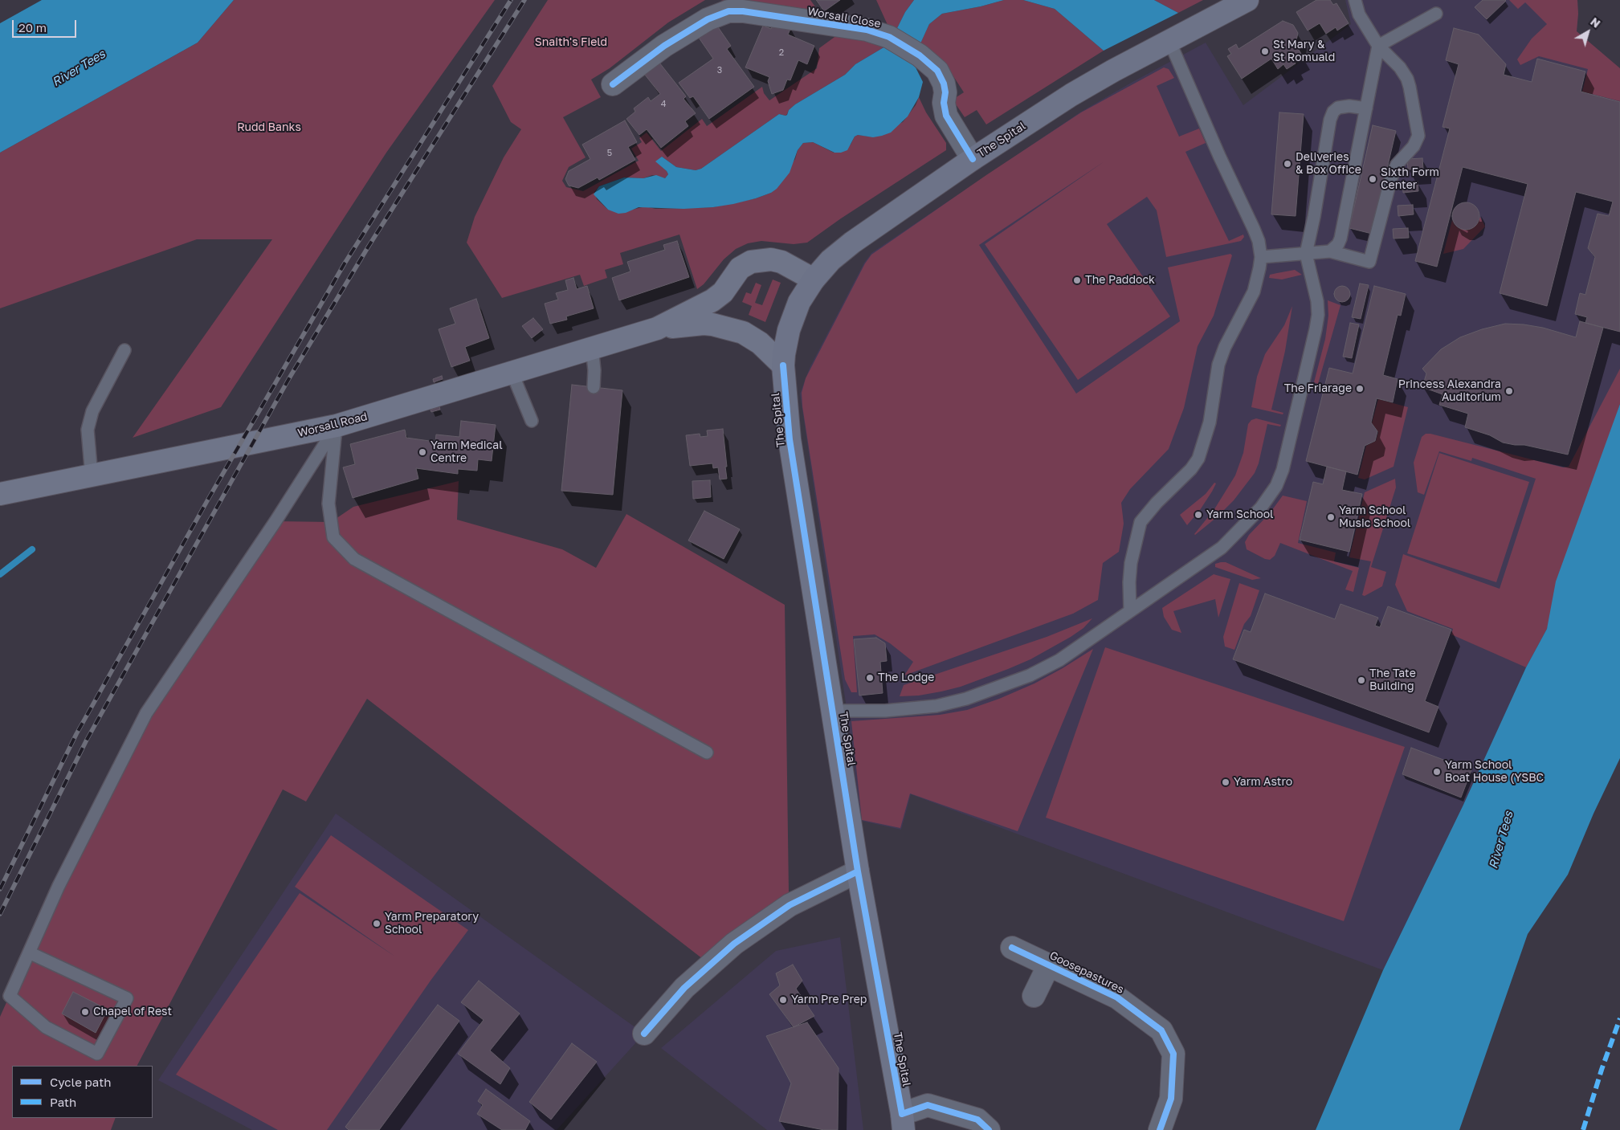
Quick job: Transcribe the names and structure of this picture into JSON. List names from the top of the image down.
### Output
{
  "streets": {
    "main road": ["The Spital", "Worsall Road"],
    "street": ["Worsall Close", "Goosepastures"]
  },
  "crossings": [
    ["Worsall Close", "The Spital"],
    ["The Spital", "Worsall Road"]
  ],
  "water": ["River Tees"],
  "parks": ["Snaith's Field", "Rudd Banks"],
  "places": [
    "St Mary & St Romuald",
    "Deliveries & Box Office",
    "Sixth Form Center",
    "The Paddock",
    "The Friarage",
    "Princess Alexandra Auditorium",
    "Yarm Medical Centre",
    "Yarm School",
    "Yarm School Music School",
    "The Lodge",
    "The Tate Building",
    "Yarm School Boat House (YSBC",
    "Yarm Astro",
    "Yarm Preparatory School",
    "Yarm Pre Prep",
    "Chapel of Rest"
  ],
  "house_numbers": [
    "2",
    "3",
    "4",
    "5"
  ],
  "legend": ["Cycle path", "Path"],
  "scale_bar": "20 m",
  "north": "top right"
}
